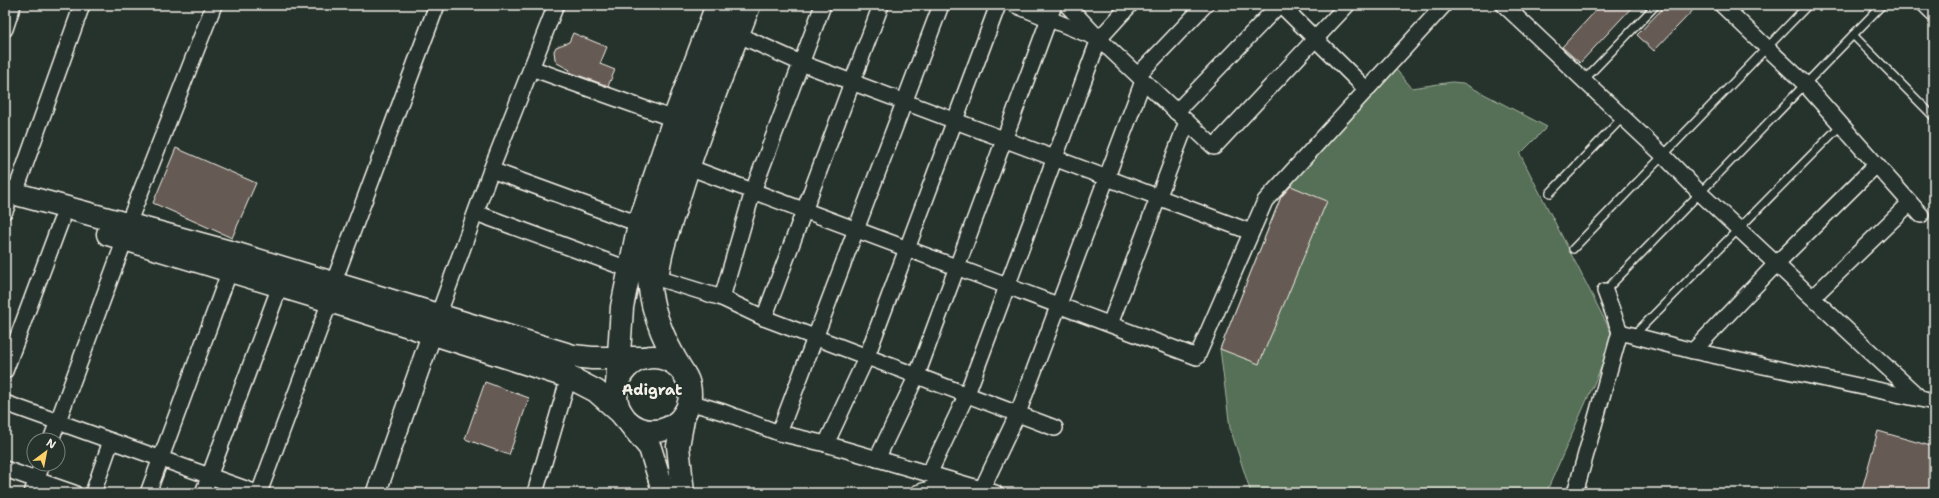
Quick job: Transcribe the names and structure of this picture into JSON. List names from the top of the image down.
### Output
{
  "districts": ["Adigrat"],
  "north": "top right"
}
